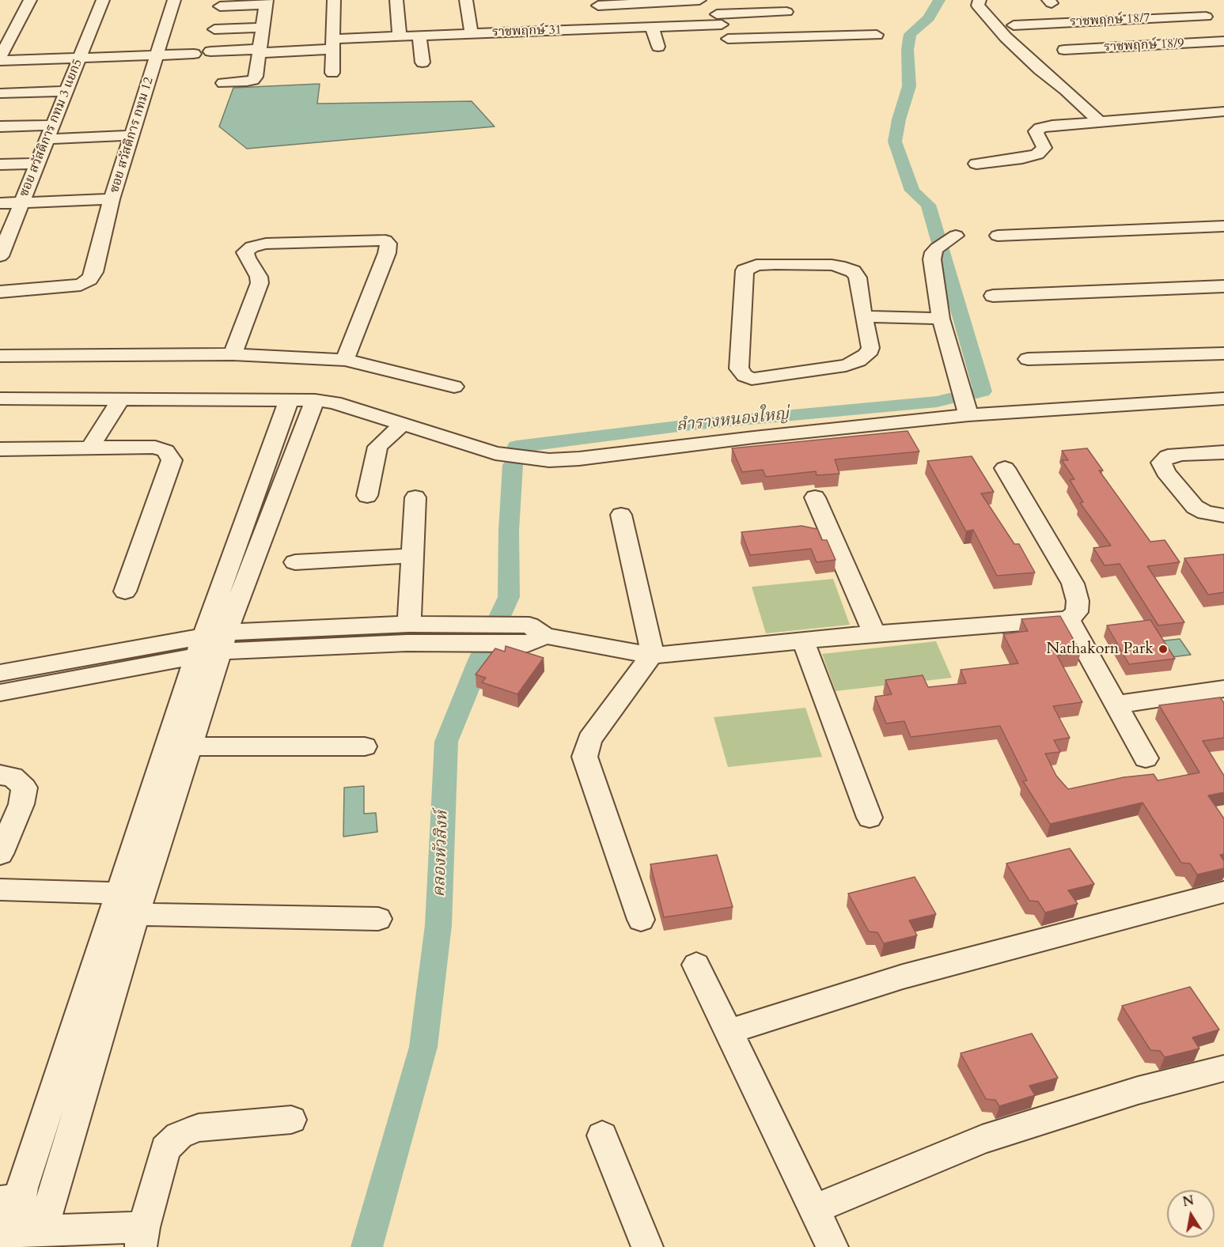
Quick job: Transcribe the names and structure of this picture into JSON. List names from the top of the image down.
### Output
{
  "streets": {
    "street": [
      "ราชพฤกษ์ 18/7",
      "ราชพฤกษ์ 31",
      "ราชพฤกษ์ 18/9",
      "ซอย สวัสดิการ กทม 3 แยก5",
      "ซอย สวัสดิการ กทม 12"
    ]
  },
  "crossings": [
    ["ราชพฤกษ์ 18/7", "ราชพฤกษ์ 18/9"]
  ],
  "water": ["ลำรางหนองใหญ่", "คลองหัวสิงห์"],
  "places": ["Nathakorn Park"],
  "north": "top"
}
